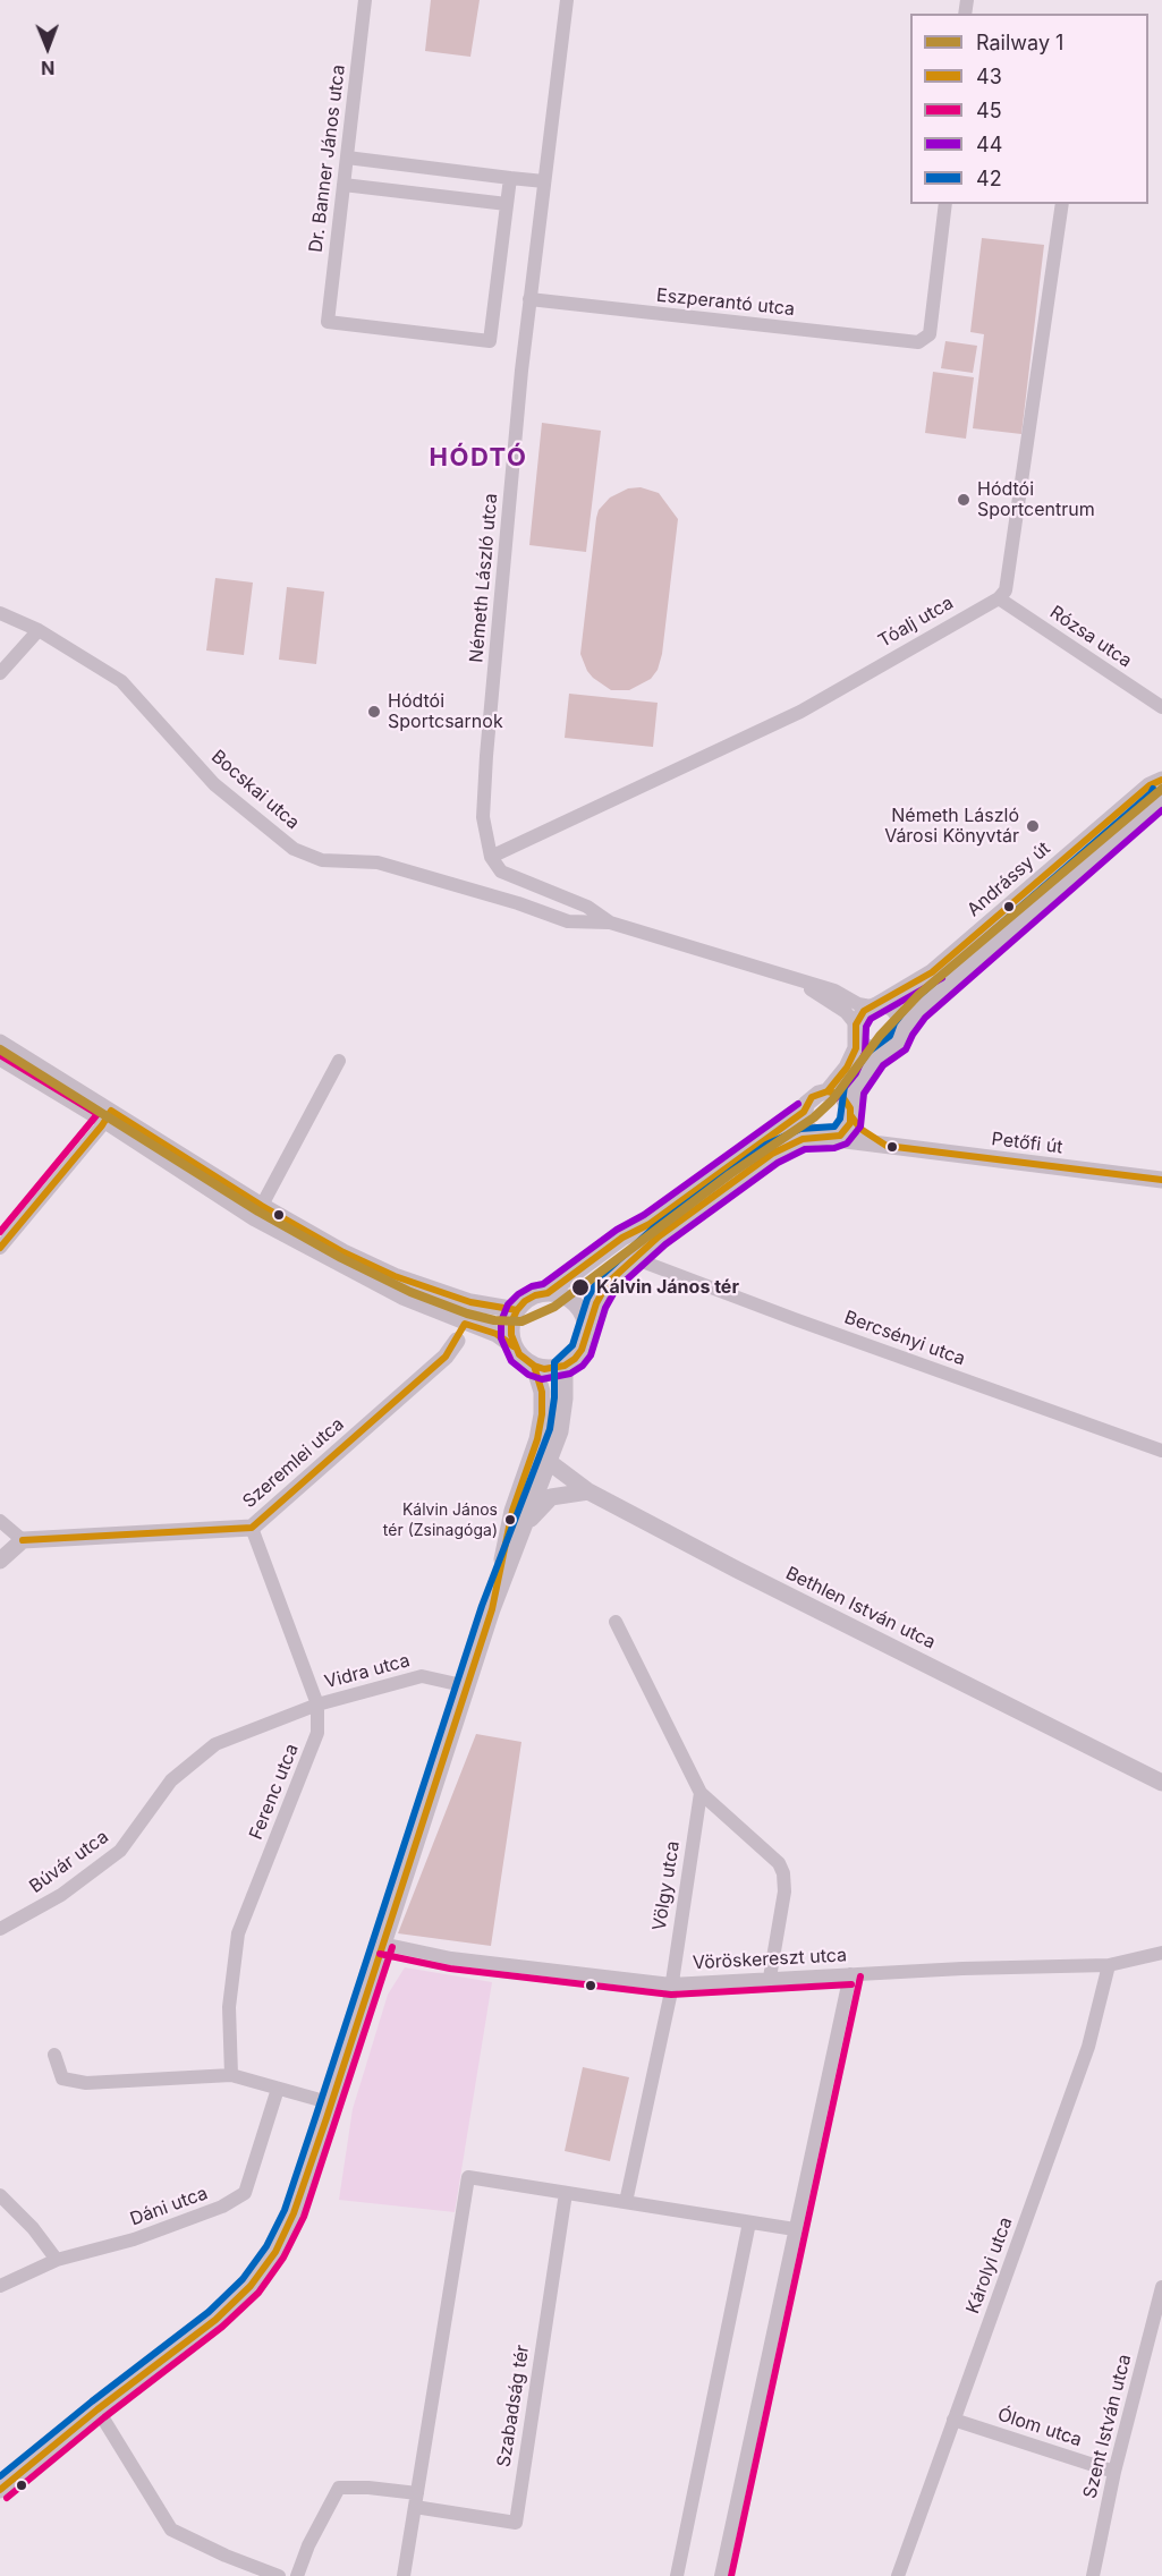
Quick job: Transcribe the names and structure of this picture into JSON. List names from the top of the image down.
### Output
{
  "streets": {
    "street": [
      "Dr. Banner János utca",
      "Eszperantó utca",
      "Németh László utca",
      "Tóalj utca",
      "Rózsa utca",
      "Bocskai utca",
      "Andrássy út",
      "Petőfi út",
      "Bercsényi utca",
      "Szeremlei utca",
      "Bethlen István utca",
      "Vidra utca",
      "Ferenc utca",
      "Búvár utca",
      "Völgy utca",
      "Vöröskereszt utca",
      "Dáni utca",
      "Károlyi utca",
      "Szabadság tér",
      "Szent István utca",
      "Ólom utca"
    ]
  },
  "crossings": [
    ["Eszperantó utca", "Németh László utca"],
    ["Németh László utca", "Tóalj utca"],
    ["Németh László utca", "Bocskai utca"],
    ["Tóalj utca", "Rózsa utca"],
    ["Tóalj utca", "Bocskai utca"],
    ["Bocskai utca", "Andrássy út"],
    ["Szeremlei utca", "Ferenc utca"],
    ["Vidra utca", "Ferenc utca"],
    ["Vidra utca", "Búvár utca"],
    ["Ferenc utca", "Búvár utca"],
    ["Völgy utca", "Vöröskereszt utca"],
    ["Vöröskereszt utca", "Károlyi utca"],
    ["Károlyi utca", "Ólom utca"],
    ["Szent István utca", "Ólom utca"]
  ],
  "districts": ["HÓDTÓ"],
  "places": [
    "Hódtói Sportcentrum",
    "Hódtói Sportcsarnok",
    "Németh László Városi Könyvtár",
    "Kálvin János tér",
    "Kálvin János tér (Zsinagóga)"
  ],
  "lines": [
    "transit line 43",
    "rail line 1",
    "transit line 42",
    "transit line 44",
    "transit line 45"
  ],
  "legend": [
    "Railway 1",
    "43",
    "45",
    "44",
    "42"
  ],
  "north": "bottom"
}
